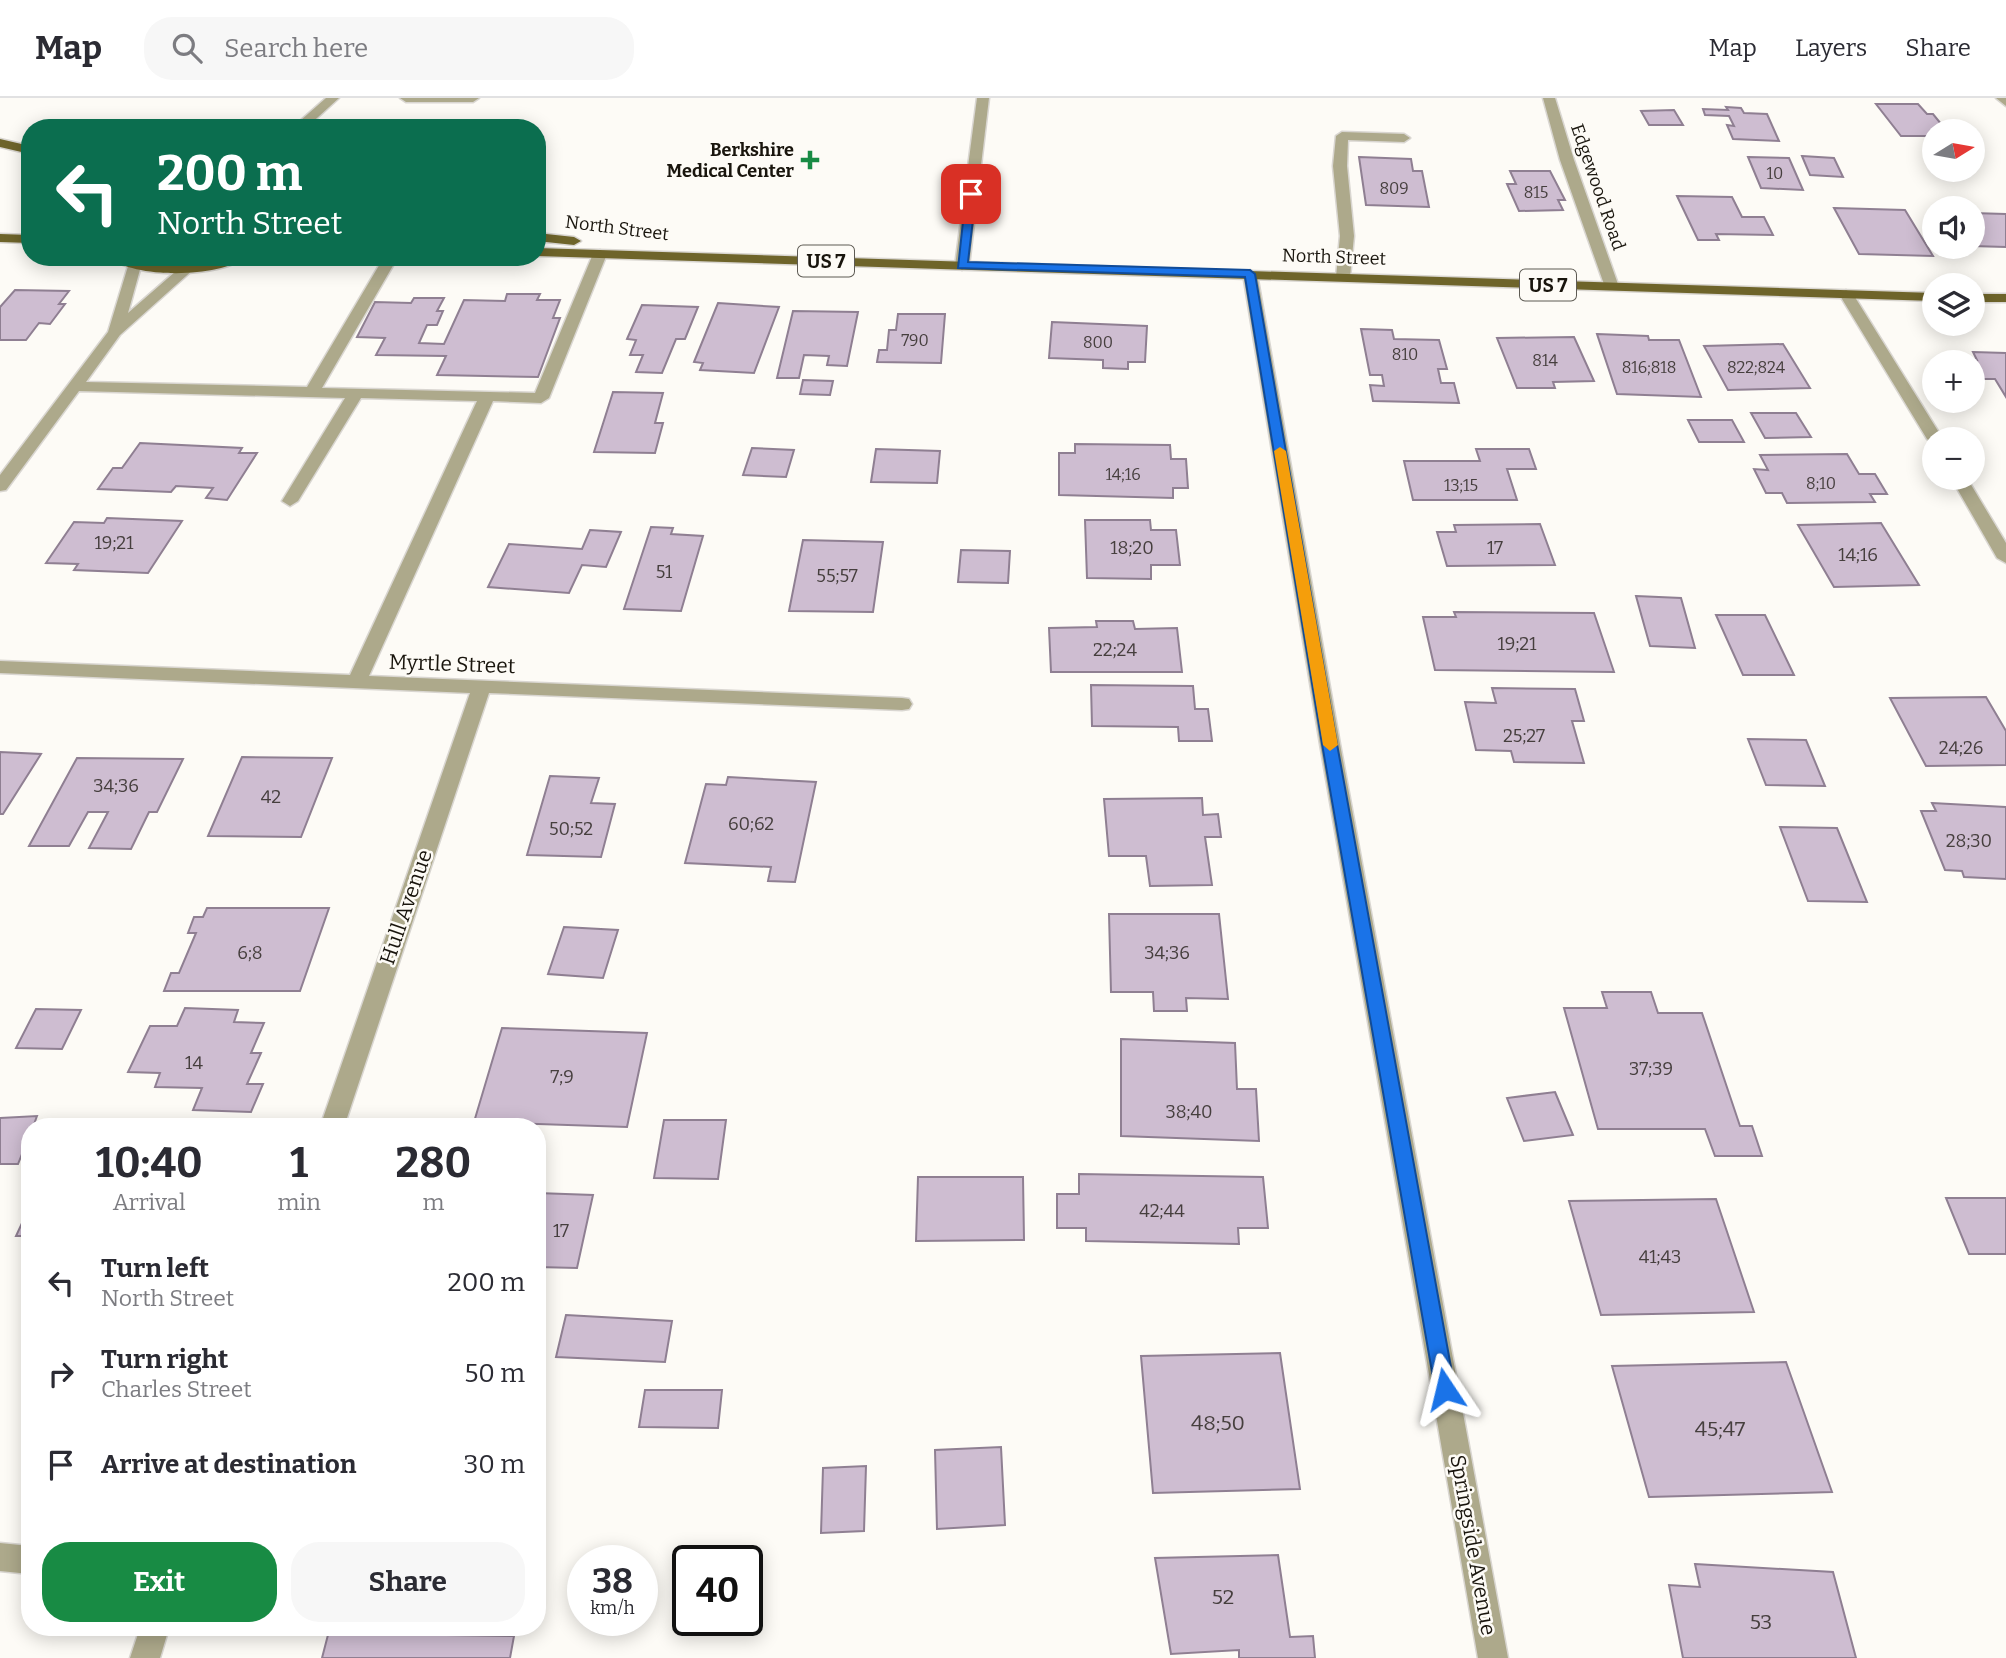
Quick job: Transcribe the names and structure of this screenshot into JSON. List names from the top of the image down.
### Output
{
  "streets": {
    "main road": ["North Street", "US 7"],
    "street": [
      "Edgewood Road",
      "Myrtle Street",
      "Hull Avenue",
      "Springside Avenue"
    ]
  },
  "crossings": [
    ["Edgewood Road", "North Street"],
    ["North Street", "Springside Avenue"],
    ["Myrtle Street", "Hull Avenue"]
  ],
  "places": {
    "health": ["Berkshire Medical Center"]
  },
  "house_numbers": [
    "10",
    "809",
    "815",
    "790",
    "800",
    "810",
    "814",
    "816;818",
    "822;824",
    "14;16",
    "8;10",
    "13;15",
    "19;21",
    "18;20",
    "17",
    "14;16",
    "51",
    "55;57",
    "19;21",
    "22;24",
    "25;27",
    "24;26",
    "34;36",
    "42",
    "60;62",
    "50;52",
    "28;30",
    "6;8",
    "34;36",
    "14",
    "37;39",
    "7;9",
    "38;40",
    "42;44",
    "17",
    "41;43",
    "48;50",
    "45;47",
    "52",
    "53"
  ],
  "north": "right",
  "page": {
    "header": "Map",
    "search": "Search here",
    "nav": ["Map", "Layers", "Share"],
    "map_buttons": ["+", "−"],
    "turn": ["200 m", "North Street"],
    "eta": [
      "10:40",
      "Arrival",
      "1",
      "min",
      "280",
      "m"
    ],
    "list": [
      {
        "name": "Turn left",
        "note": "North Street",
        "value": "200 m"
      },
      {
        "name": "Turn right",
        "note": "Charles Street",
        "value": "50 m"
      },
      {
        "name": "Arrive at destination",
        "value": "30 m"
      }
    ],
    "buttons": ["Exit", "Share"],
    "speed": "38 km/h",
    "limit": "40"
  }
}
